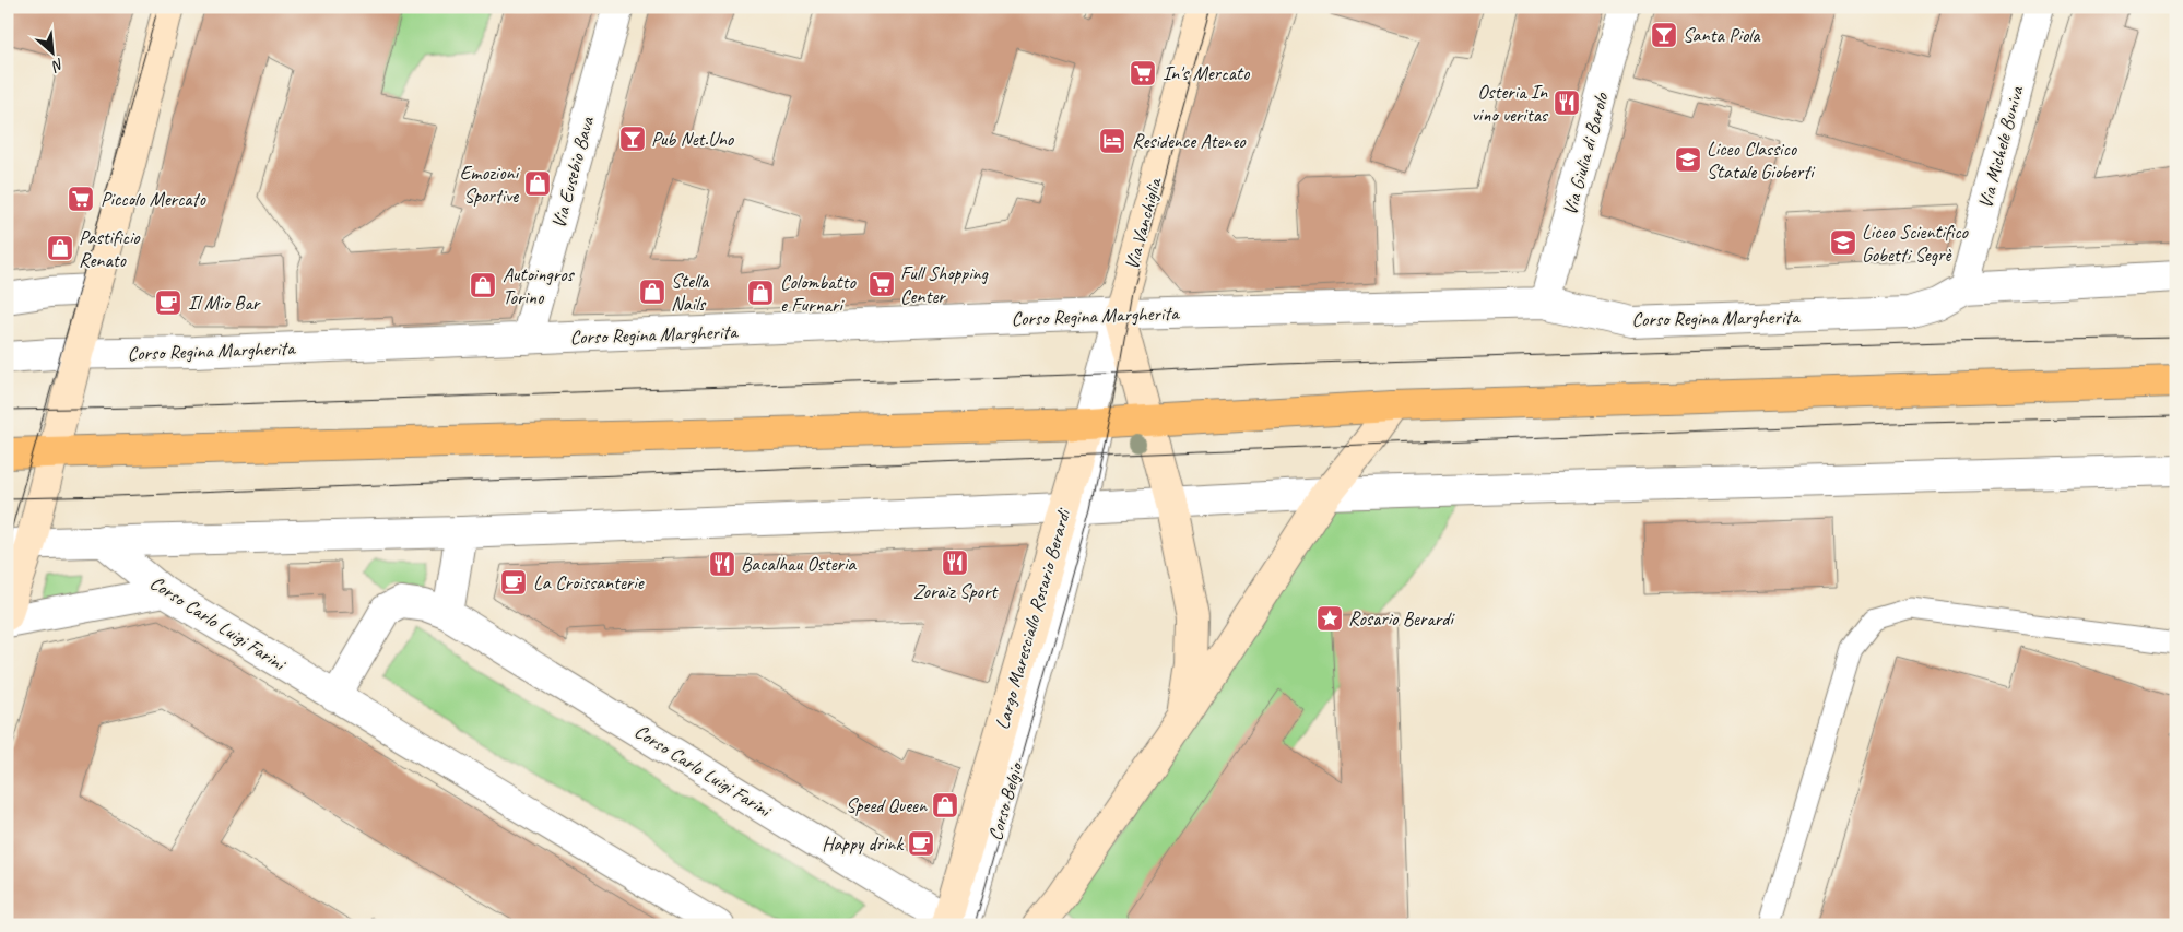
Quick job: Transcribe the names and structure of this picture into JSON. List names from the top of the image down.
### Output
{
  "streets": {
    "main road": ["Via Vanchiglia", "Largo Maresciallo Rosario Berardi"],
    "street": [
      "Via Michele Buniva",
      "Via Giulia di Barolo",
      "Via Eusebio Bava",
      "Corso Regina Margherita",
      "Corso Carlo Luigi Farini"
    ]
  },
  "crossings": [
    ["Via Michele Buniva", "Corso Regina Margherita"],
    ["Via Giulia di Barolo", "Corso Regina Margherita"],
    ["Via Eusebio Bava", "Corso Regina Margherita"],
    ["Via Vanchiglia", "Corso Regina Margherita"],
    ["Via Vanchiglia", "Largo Maresciallo Rosario Berardi"],
    ["Corso Regina Margherita", "Largo Maresciallo Rosario Berardi"],
    ["Largo Maresciallo Rosario Berardi", "Corso Carlo Luigi Farini"]
  ],
  "places": {
    "bar": ["Santa Piola", "Pub Net.Uno"],
    "supermarket": ["In's Mercato", "Piccolo Mercato", "Full Shopping Center"],
    "restaurant": ["Osteria In vino veritas", "Zoraiz Sport", "Bacalhau Osteria"],
    "hotel": ["Residence Ateneo"],
    "school or university": ["Liceo Classico Statale Gioberti", "Liceo Scientifico Gobetti Segrè"],
    "shop": [
      "Emozioni Sportive",
      "Pastificio Renato",
      "Autoingros Torino",
      "Stella Nails",
      "Colombatto e Furnari",
      "Speed Queen"
    ],
    "cafe": ["Il Mio Bar", "La Croissanterie", "Happy drink"],
    "place": ["Rosario Berardi"]
  },
  "north": "bottom right"
}
